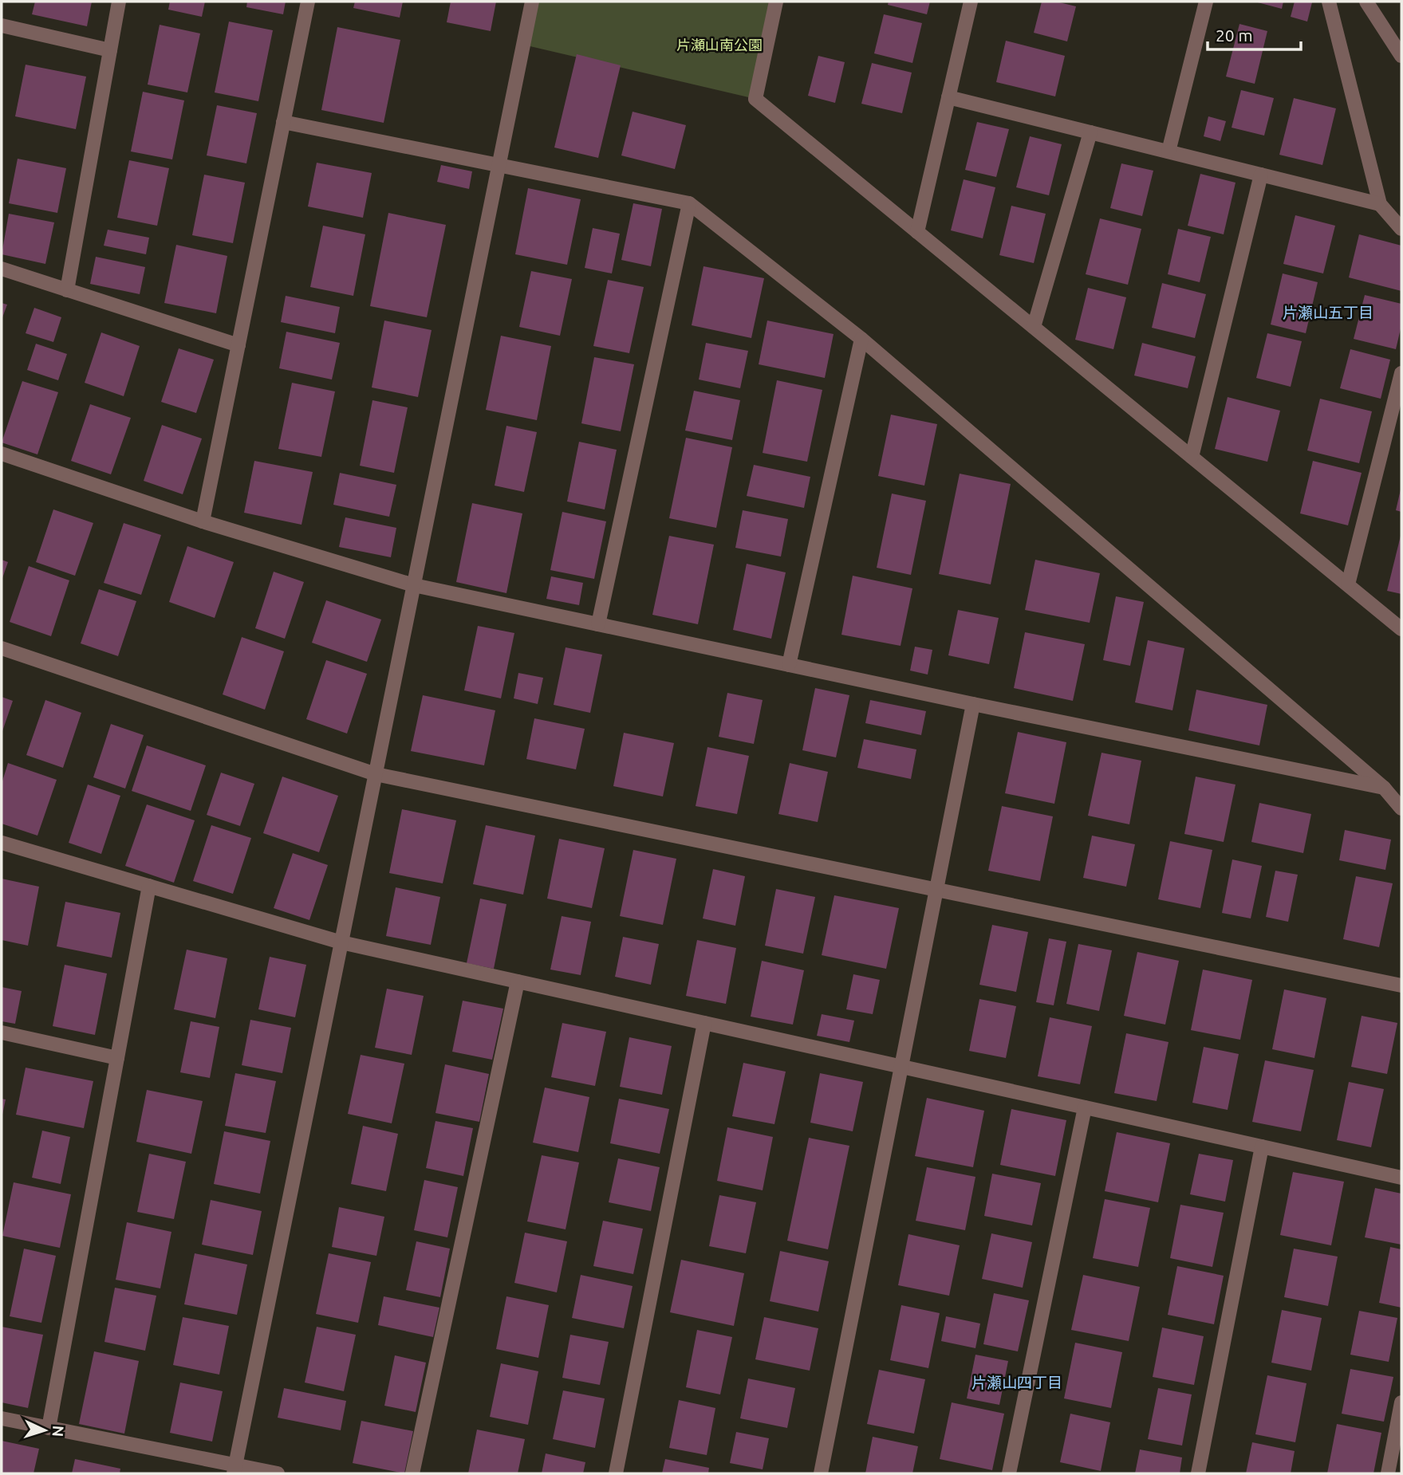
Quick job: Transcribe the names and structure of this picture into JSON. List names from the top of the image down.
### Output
{
  "districts": ["片瀬山五丁目", "片瀬山四丁目"],
  "parks": ["片瀬山南公園"],
  "scale_bar": "20 m",
  "north": "right"
}
